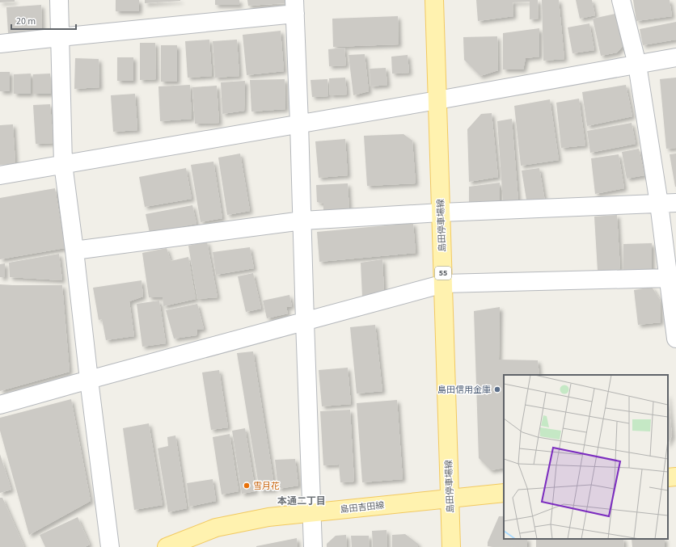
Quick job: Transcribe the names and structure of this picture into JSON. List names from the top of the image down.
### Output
{
  "streets": {
    "main road": ["島田停車場線", "55", "島田吉田線"]
  },
  "crossings": [
    ["島田停車場線", "島田吉田線"]
  ],
  "districts": ["本通二丁目"],
  "places": ["島田信用金庫", "雪月花"],
  "scale_bar": "20 m"
}
